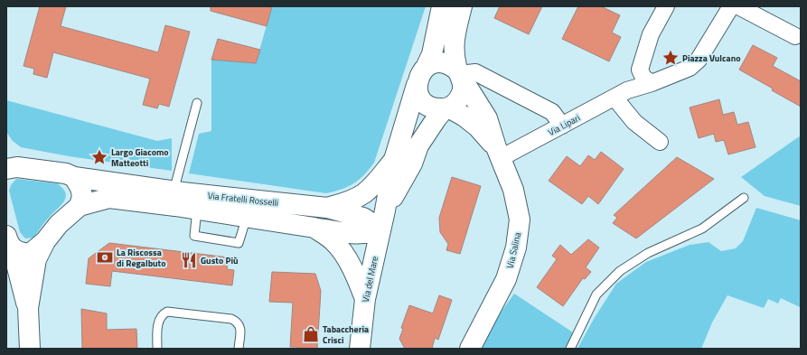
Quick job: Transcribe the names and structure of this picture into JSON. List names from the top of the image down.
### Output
{
  "streets": {
    "street": [
      "Via Lipari",
      "Via Fratelli Rosselli",
      "Via Salina",
      "Via del Mare"
    ]
  },
  "crossings": [
    ["Via Lipari", "Via Salina"],
    ["Via Fratelli Rosselli", "Via del Mare"]
  ],
  "places": {
    "place": ["Piazza Vulcano", "Largo Giacomo Matteotti"],
    "bank": ["La Riscossa di Regalbuto"],
    "restaurant": ["Gusto Più"],
    "shop": ["Tabaccheria Crisci"]
  }
}
